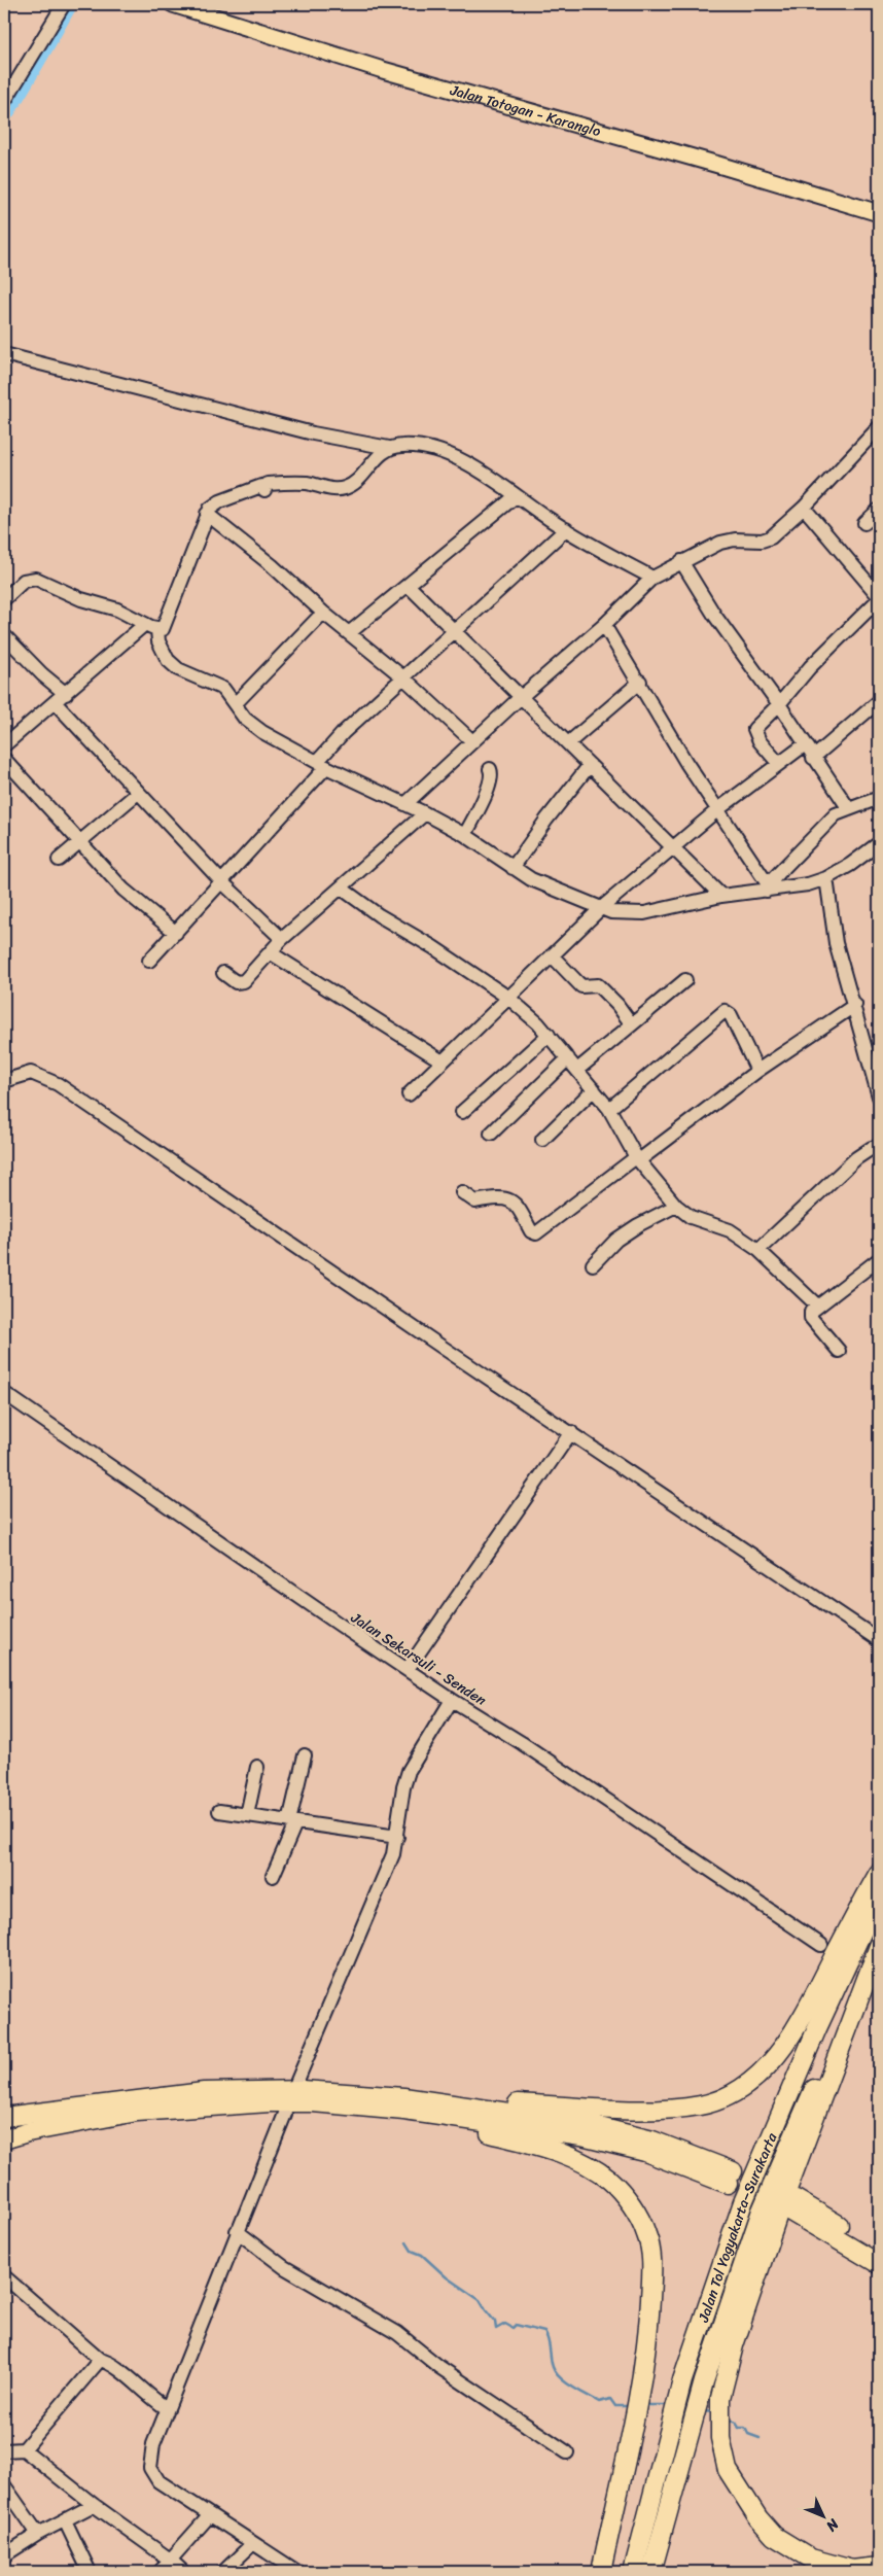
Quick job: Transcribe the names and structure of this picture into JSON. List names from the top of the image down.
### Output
{
  "streets": {
    "highway": ["Jalan Tol Yogyakarta–Surakarta"],
    "main road": ["Jalan Totogan - Karanglo"],
    "street": ["Jalan Sekarsuli - Senden"]
  },
  "north": "bottom right"
}
